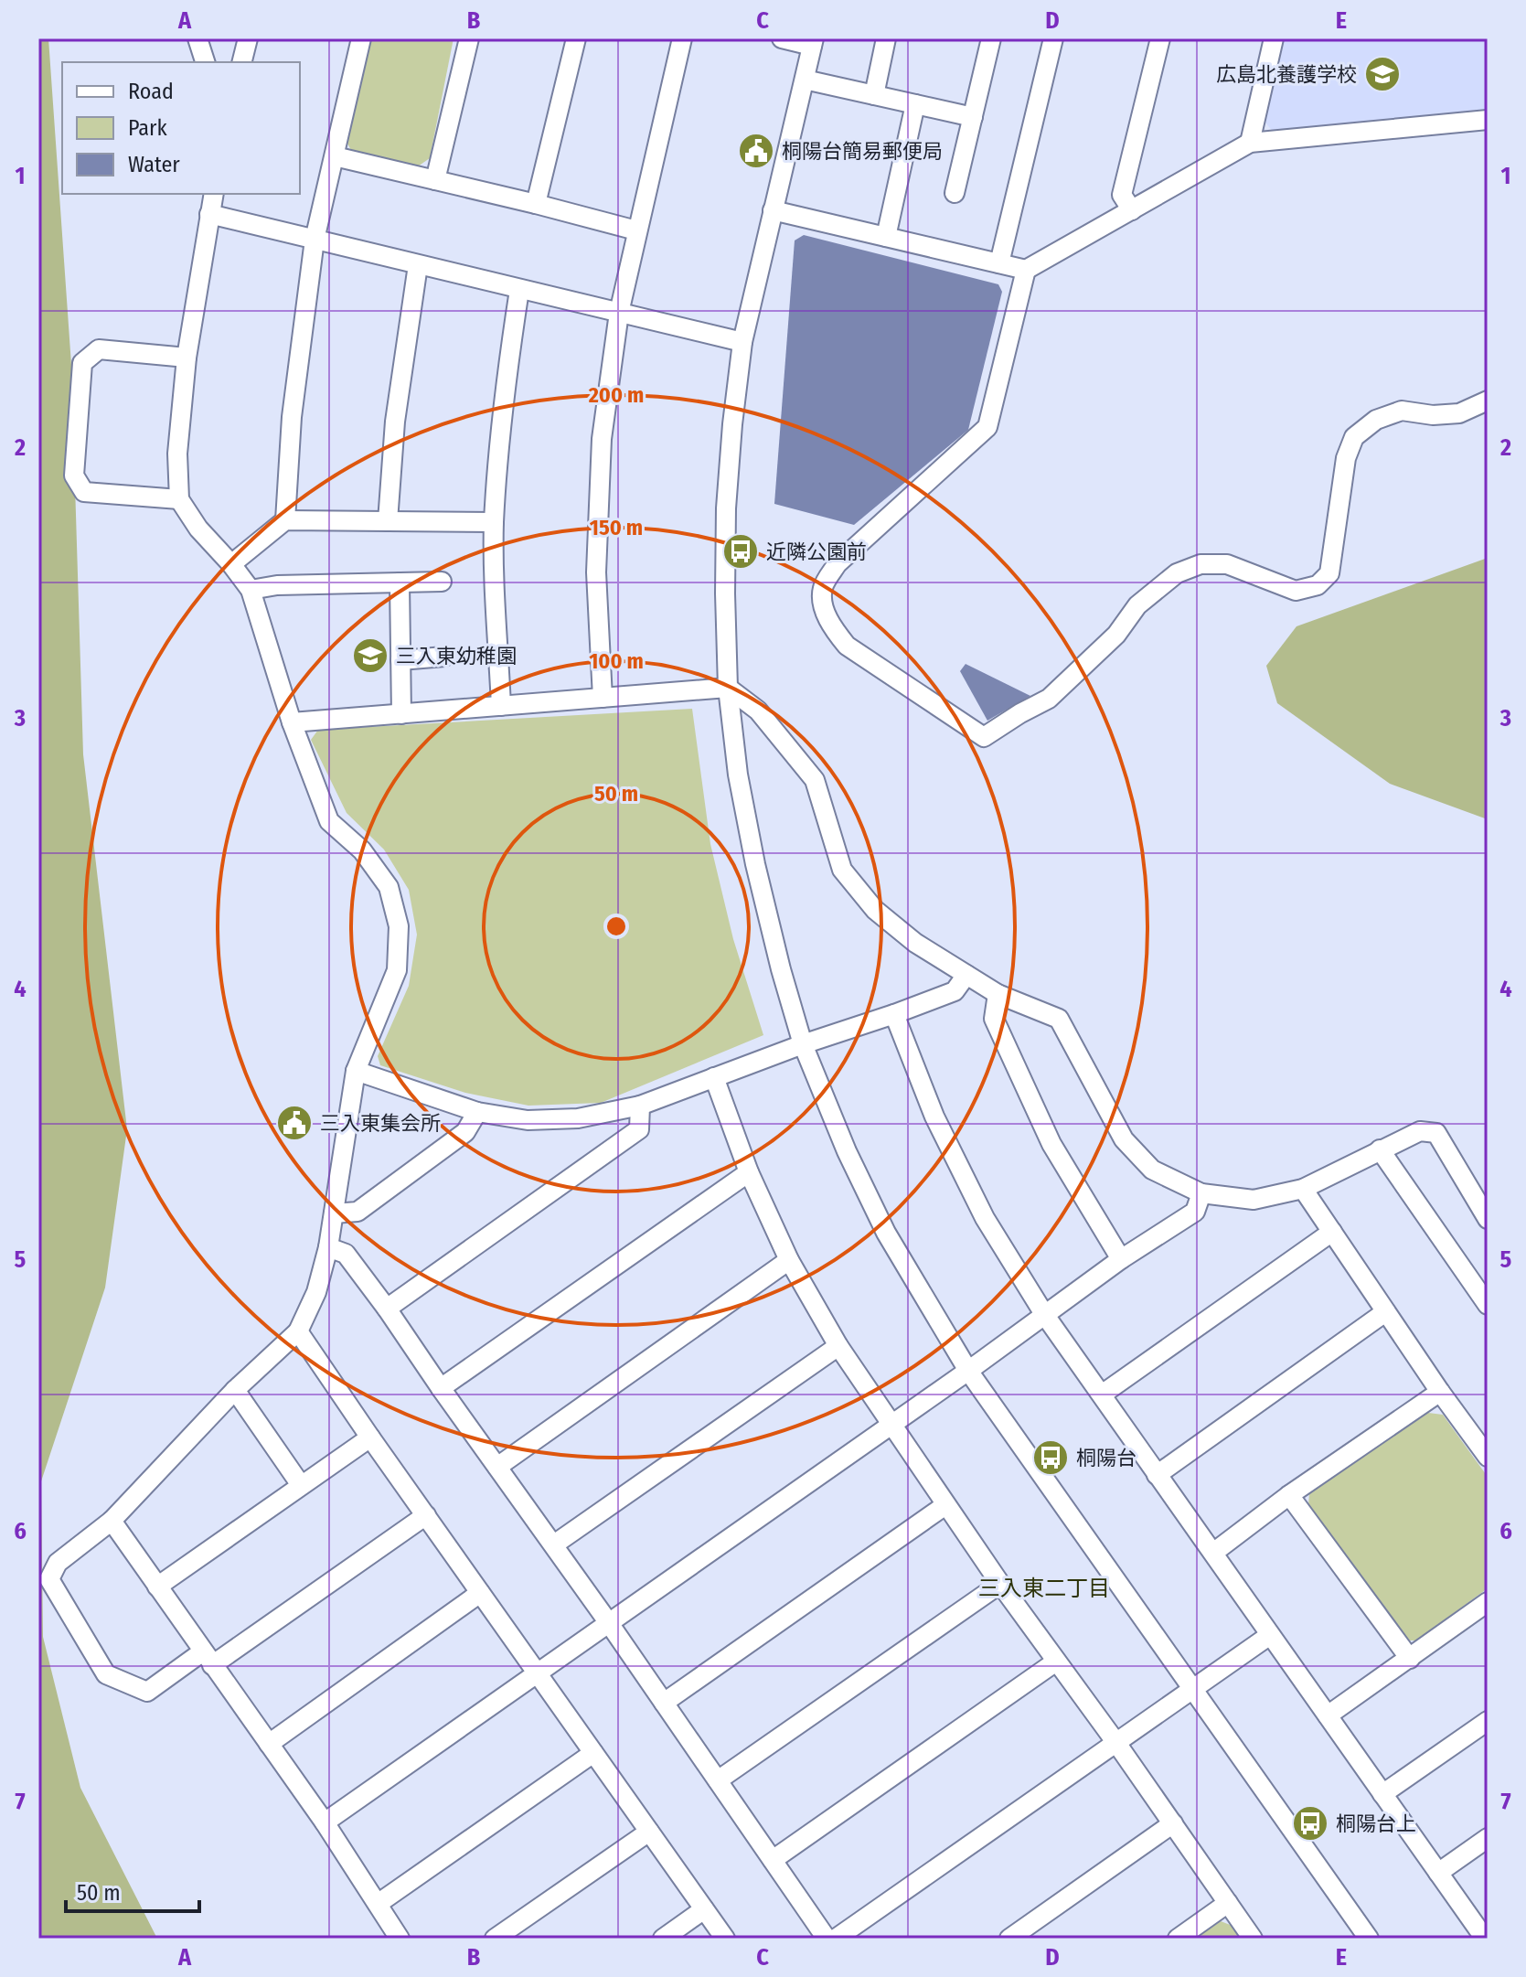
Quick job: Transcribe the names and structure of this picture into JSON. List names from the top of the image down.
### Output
{
  "districts": ["三入東二丁目"],
  "places": {
    "school or university": ["広島北養護学校", "三入東幼稚園"],
    "public building": ["桐陽台簡易郵便局", "三入東集会所"],
    "bus stop": ["近隣公園前", "桐陽台", "桐陽台上"]
  },
  "legend": ["Road", "Park", "Water"],
  "scale_bar": "50 m",
  "grid": {
    "columns": [
      "A",
      "B",
      "C",
      "D",
      "E"
    ],
    "rows": [
      "1",
      "2",
      "3",
      "4",
      "5",
      "6",
      "7"
    ]
  },
  "rings": [
    "200 m",
    "150 m",
    "100 m",
    "50 m"
  ]
}
